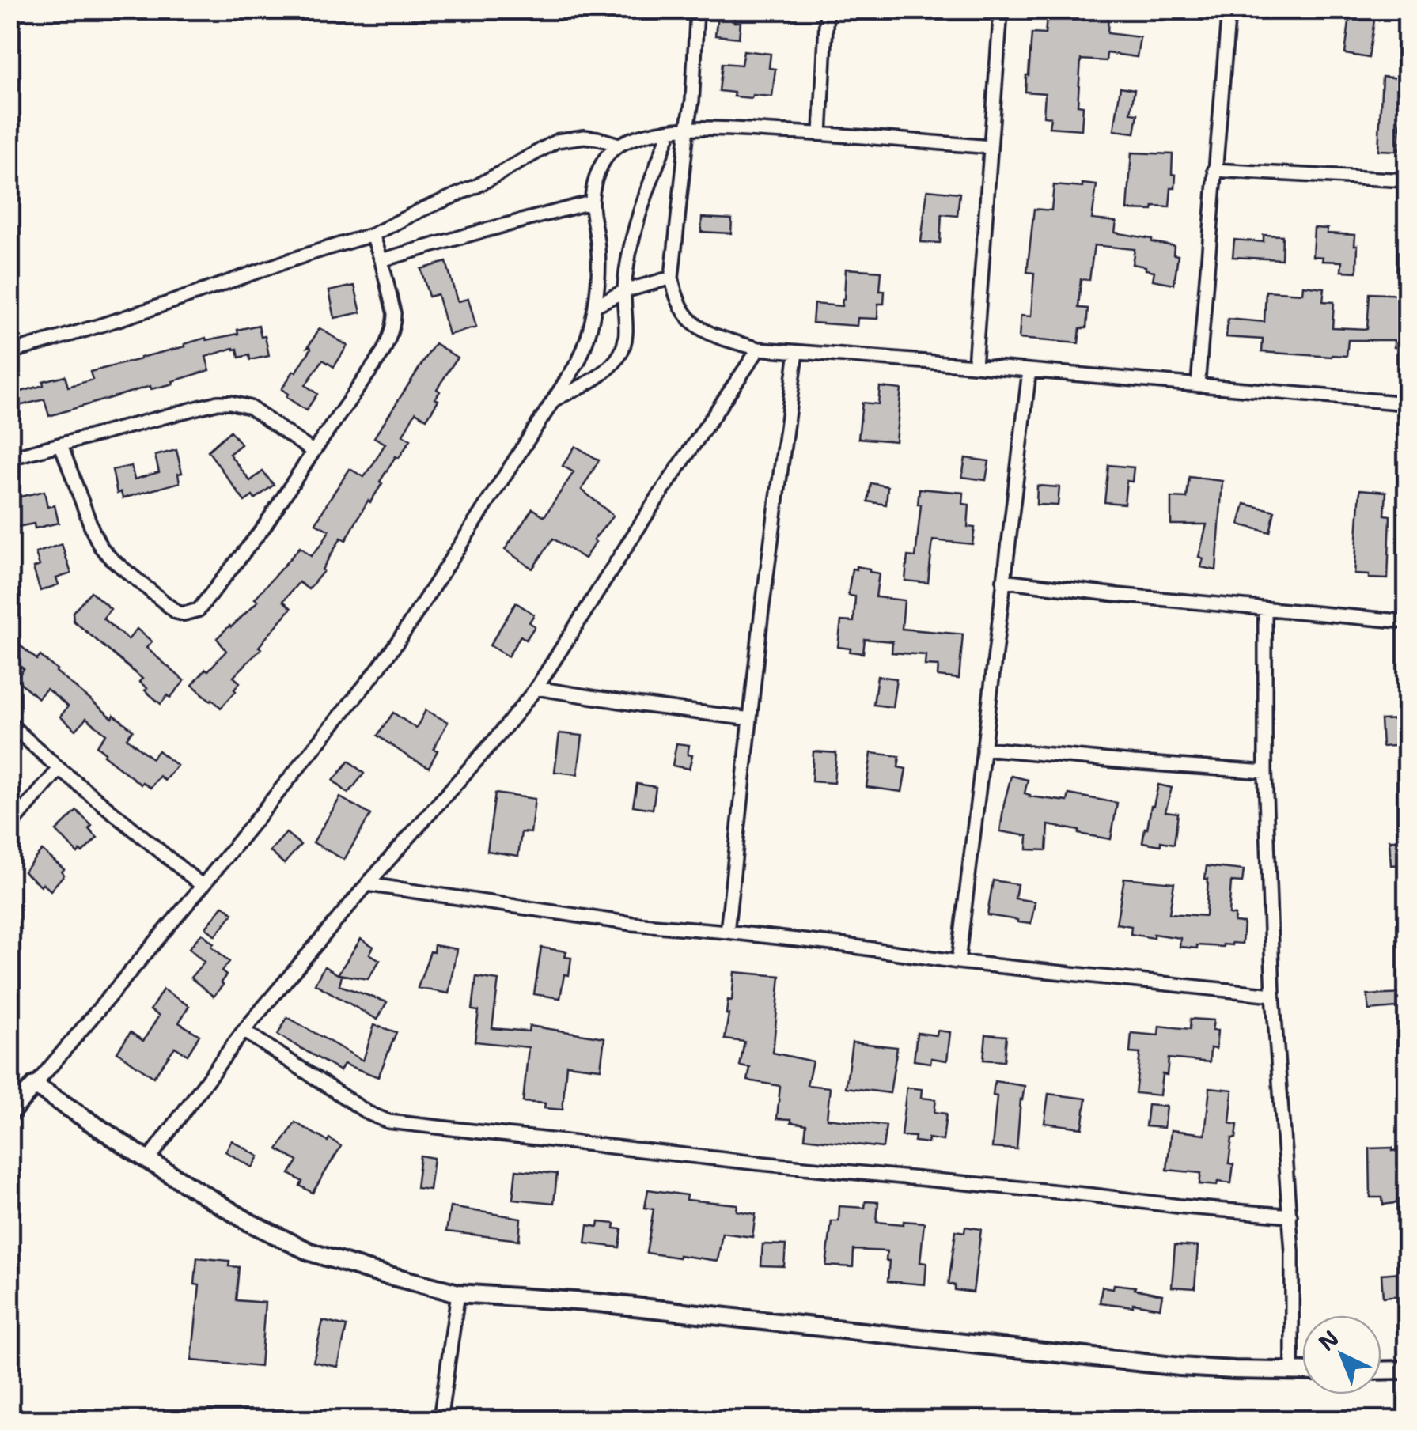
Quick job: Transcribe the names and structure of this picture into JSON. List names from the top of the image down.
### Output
{
  "north": "top left"
}
